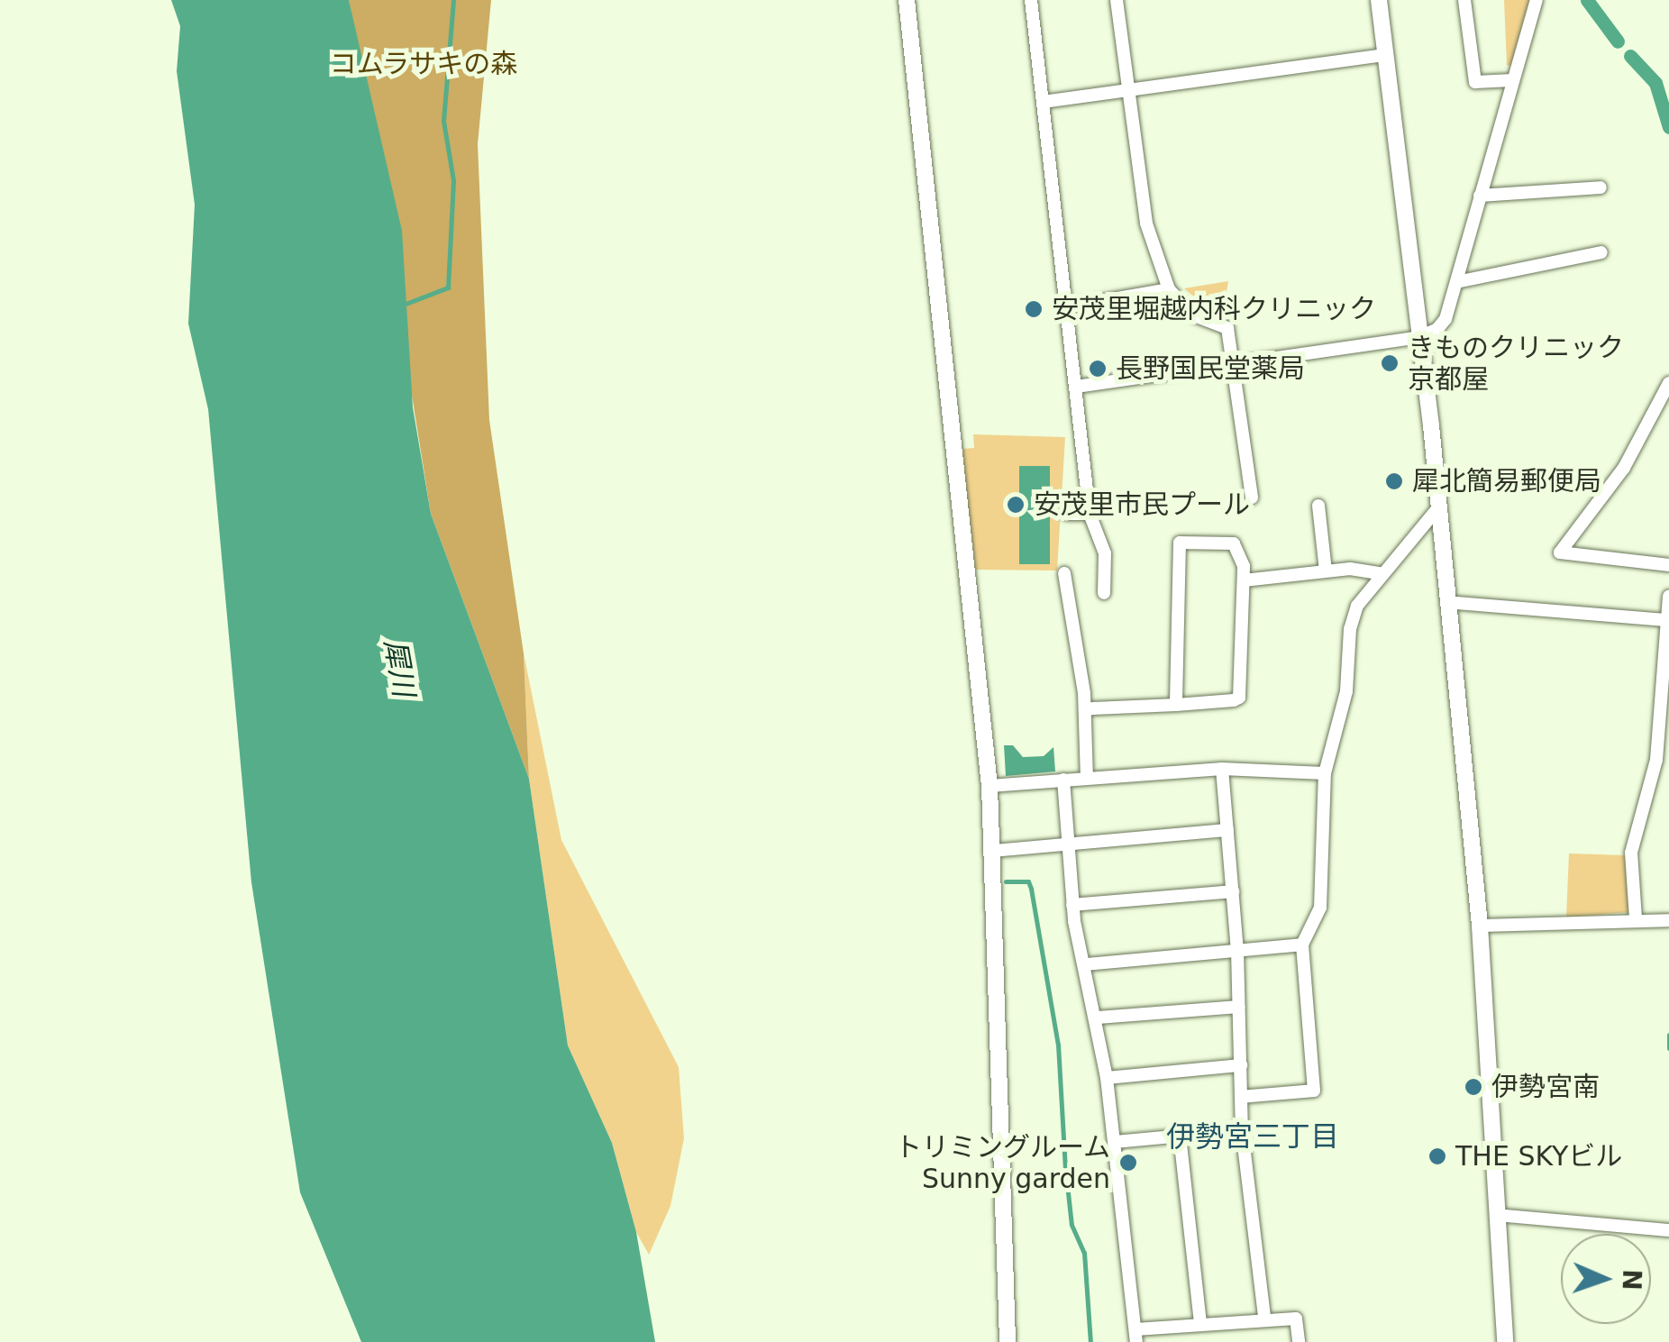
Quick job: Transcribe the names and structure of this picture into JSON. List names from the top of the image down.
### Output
{
  "districts": ["伊勢宮三丁目"],
  "water": ["犀川"],
  "parks": ["コムラサキの森"],
  "places": [
    "安茂里堀越内科クリニック",
    "きものクリニック 京都屋",
    "長野国民堂薬局",
    "犀北簡易郵便局",
    "安茂里市民プール",
    "伊勢宮南",
    "THE SKYビル",
    "トリミングルーム Sunny garden"
  ],
  "north": "right"
}
